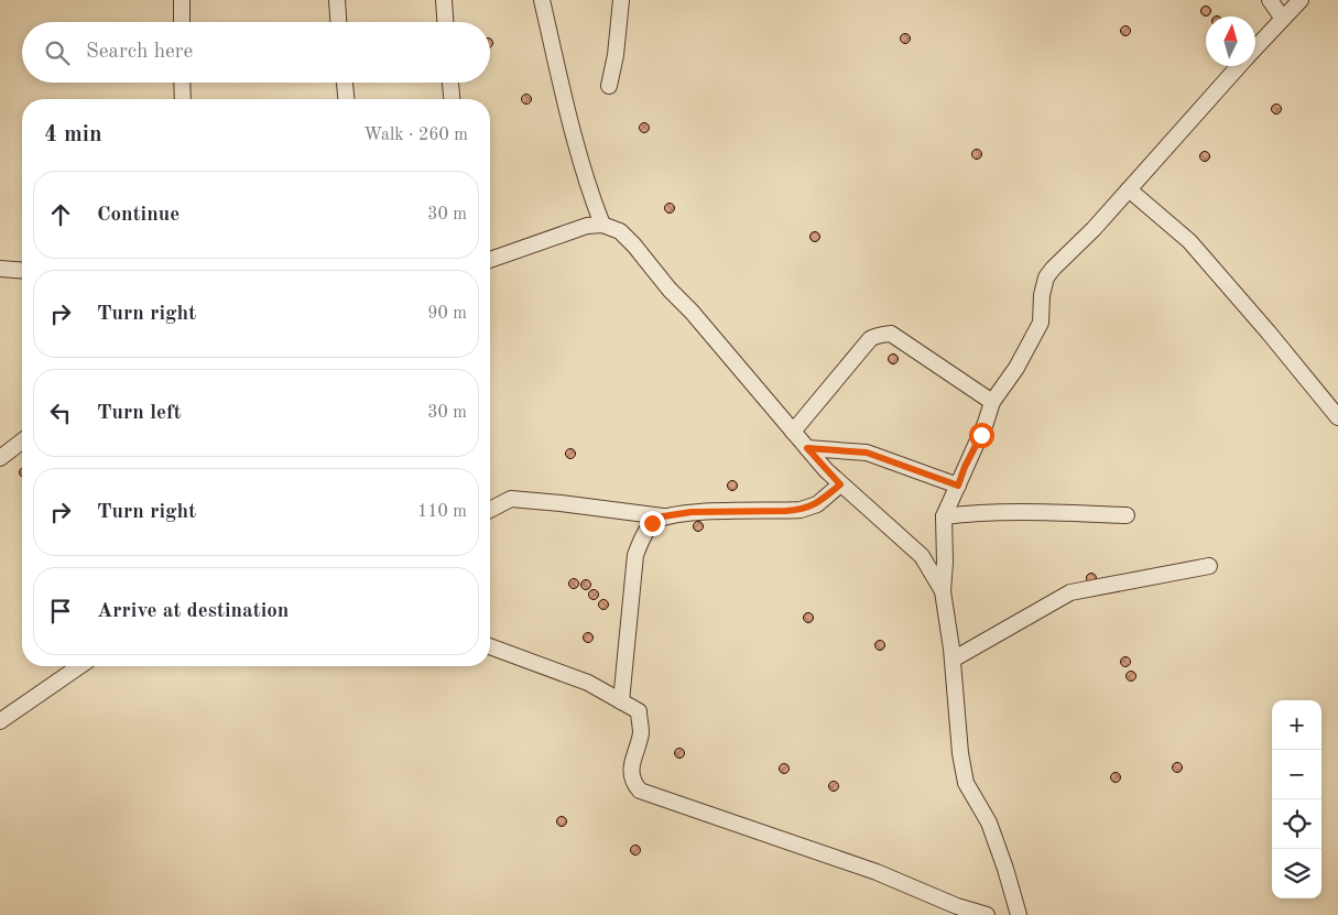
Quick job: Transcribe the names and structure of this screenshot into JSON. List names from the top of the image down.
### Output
{
  "north": "top",
  "page": {
    "search": "Search here",
    "heading": ["4 min", "Walk · 260 m"],
    "list": [
      ["Continue", "30 m"],
      ["Turn right", "90 m"],
      ["Turn left", "30 m"],
      ["Turn right", "110 m"],
      "Arrive at destination"
    ],
    "map_buttons": ["+", "−"]
  }
}
